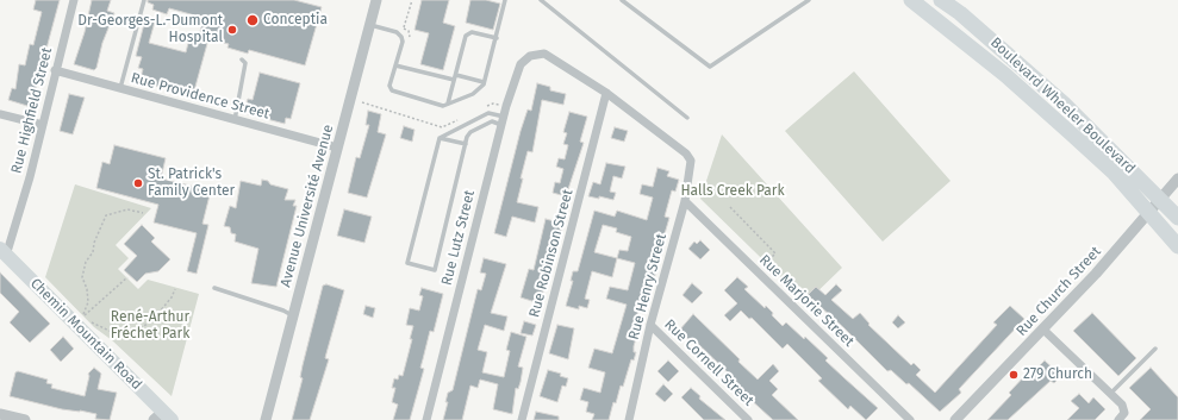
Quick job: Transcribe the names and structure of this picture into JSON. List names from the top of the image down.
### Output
{
  "streets": {
    "highway": ["Boulevard Wheeler Boulevard"],
    "main road": ["Chemin Mountain Road"],
    "street": [
      "Rue Providence Street",
      "Rue Highfield Street",
      "Avenue Université Avenue",
      "Rue Lutz Street",
      "Rue Robinson Street",
      "Rue Henry Street",
      "Rue Church Street",
      "Rue Marjorie Street",
      "Rue Cornell Street"
    ]
  },
  "crossings": [
    ["Rue Providence Street", "Rue Highfield Street"],
    ["Rue Providence Street", "Avenue Université Avenue"],
    ["Rue Highfield Street", "Chemin Mountain Road"],
    ["Rue Lutz Street", "Rue Robinson Street"],
    ["Rue Lutz Street", "Rue Henry Street"],
    ["Rue Robinson Street", "Rue Henry Street"],
    ["Rue Henry Street", "Rue Marjorie Street"],
    ["Rue Henry Street", "Rue Cornell Street"]
  ],
  "parks": ["Halls Creek Park", "René-Arthur Fréchet Park"],
  "places": [
    "Conceptia",
    "Dr-Georges-L.-Dumont Hospital",
    "St. Patrick's Family Center",
    "279 Church"
  ]
}
